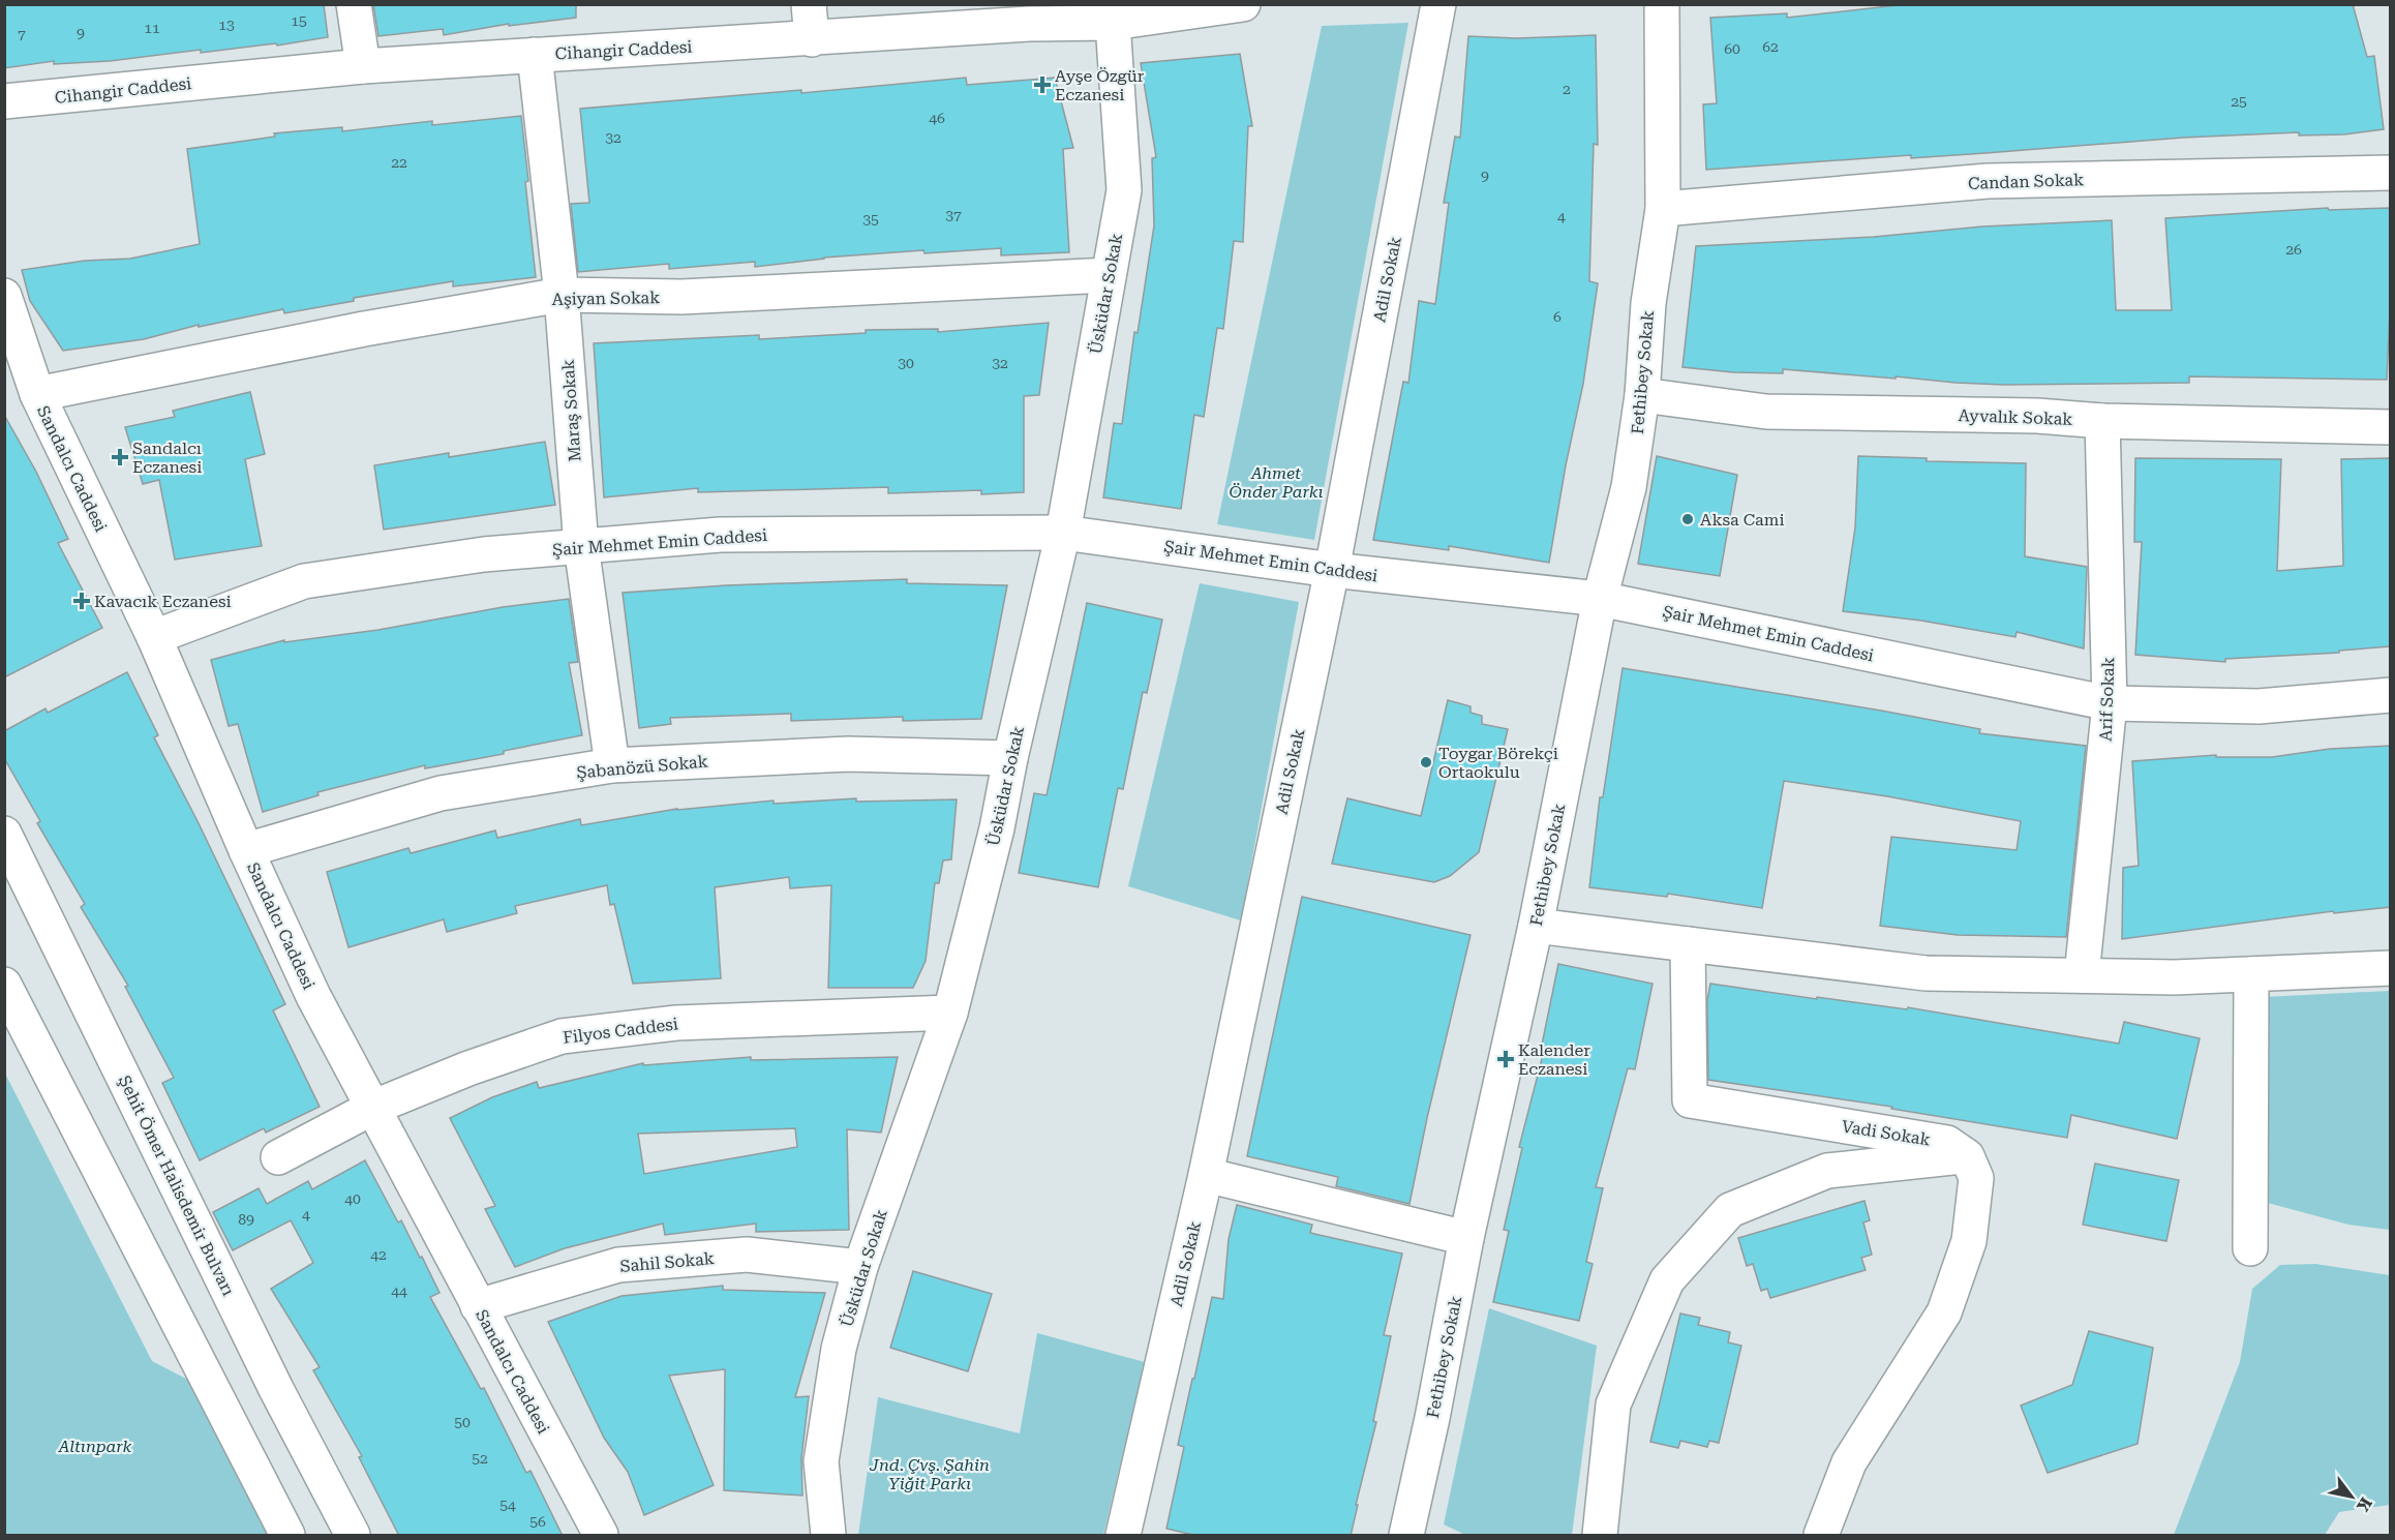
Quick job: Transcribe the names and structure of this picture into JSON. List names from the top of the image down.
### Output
{
  "streets": {
    "main road": [
      "Cihangir Caddesi",
      "Candan Sokak",
      "Adil Sokak",
      "Üsküdar Sokak",
      "Aşiyan Sokak",
      "Fethibey Sokak",
      "Maraş Sokak",
      "Ayvalık Sokak",
      "Sandalcı Caddesi",
      "Şair Mehmet Emin Caddesi",
      "Arif Sokak",
      "Şabanözü Sokak",
      "Filyos Caddesi",
      "Vadi Sokak",
      "Şehit Ömer Halisdemir Bulvarı",
      "Sahil Sokak"
    ]
  },
  "crossings": [
    ["Cihangir Caddesi", "Üsküdar Sokak"],
    ["Cihangir Caddesi", "Maraş Sokak"],
    ["Candan Sokak", "Fethibey Sokak"],
    ["Adil Sokak", "Şair Mehmet Emin Caddesi"],
    ["Üsküdar Sokak", "Aşiyan Sokak"],
    ["Üsküdar Sokak", "Şair Mehmet Emin Caddesi"],
    ["Üsküdar Sokak", "Şabanözü Sokak"],
    ["Üsküdar Sokak", "Filyos Caddesi"],
    ["Üsküdar Sokak", "Sahil Sokak"],
    ["Aşiyan Sokak", "Maraş Sokak"],
    ["Aşiyan Sokak", "Sandalcı Caddesi"],
    ["Fethibey Sokak", "Ayvalık Sokak"],
    ["Fethibey Sokak", "Şair Mehmet Emin Caddesi"],
    ["Maraş Sokak", "Şair Mehmet Emin Caddesi"],
    ["Maraş Sokak", "Şabanözü Sokak"],
    ["Ayvalık Sokak", "Arif Sokak"],
    ["Sandalcı Caddesi", "Şair Mehmet Emin Caddesi"],
    ["Sandalcı Caddesi", "Şabanözü Sokak"],
    ["Sandalcı Caddesi", "Filyos Caddesi"],
    ["Sandalcı Caddesi", "Sahil Sokak"],
    ["Şair Mehmet Emin Caddesi", "Arif Sokak"]
  ],
  "parks": ["Ahmet Önder Parkı", "Altınpark", "Jnd. Çvş. Şahin Yiğit Parkı"],
  "places": {
    "health": [
      "Ayşe Özgür Eczanesi",
      "Sandalcı Eczanesi",
      "Kavacık Eczanesi",
      "Kalender Eczanesi"
    ],
    "other": ["Aksa Cami", "Toygar Börekçi Ortaokulu"]
  },
  "house_numbers": [
    "15",
    "13",
    "11",
    "9",
    "7",
    "62",
    "60",
    "2",
    "25",
    "46",
    "32",
    "22",
    "9",
    "37",
    "4",
    "35",
    "26",
    "6",
    "30",
    "32",
    "40",
    "4",
    "89",
    "42",
    "44",
    "50",
    "52",
    "54",
    "56"
  ],
  "north": "bottom right"
}
